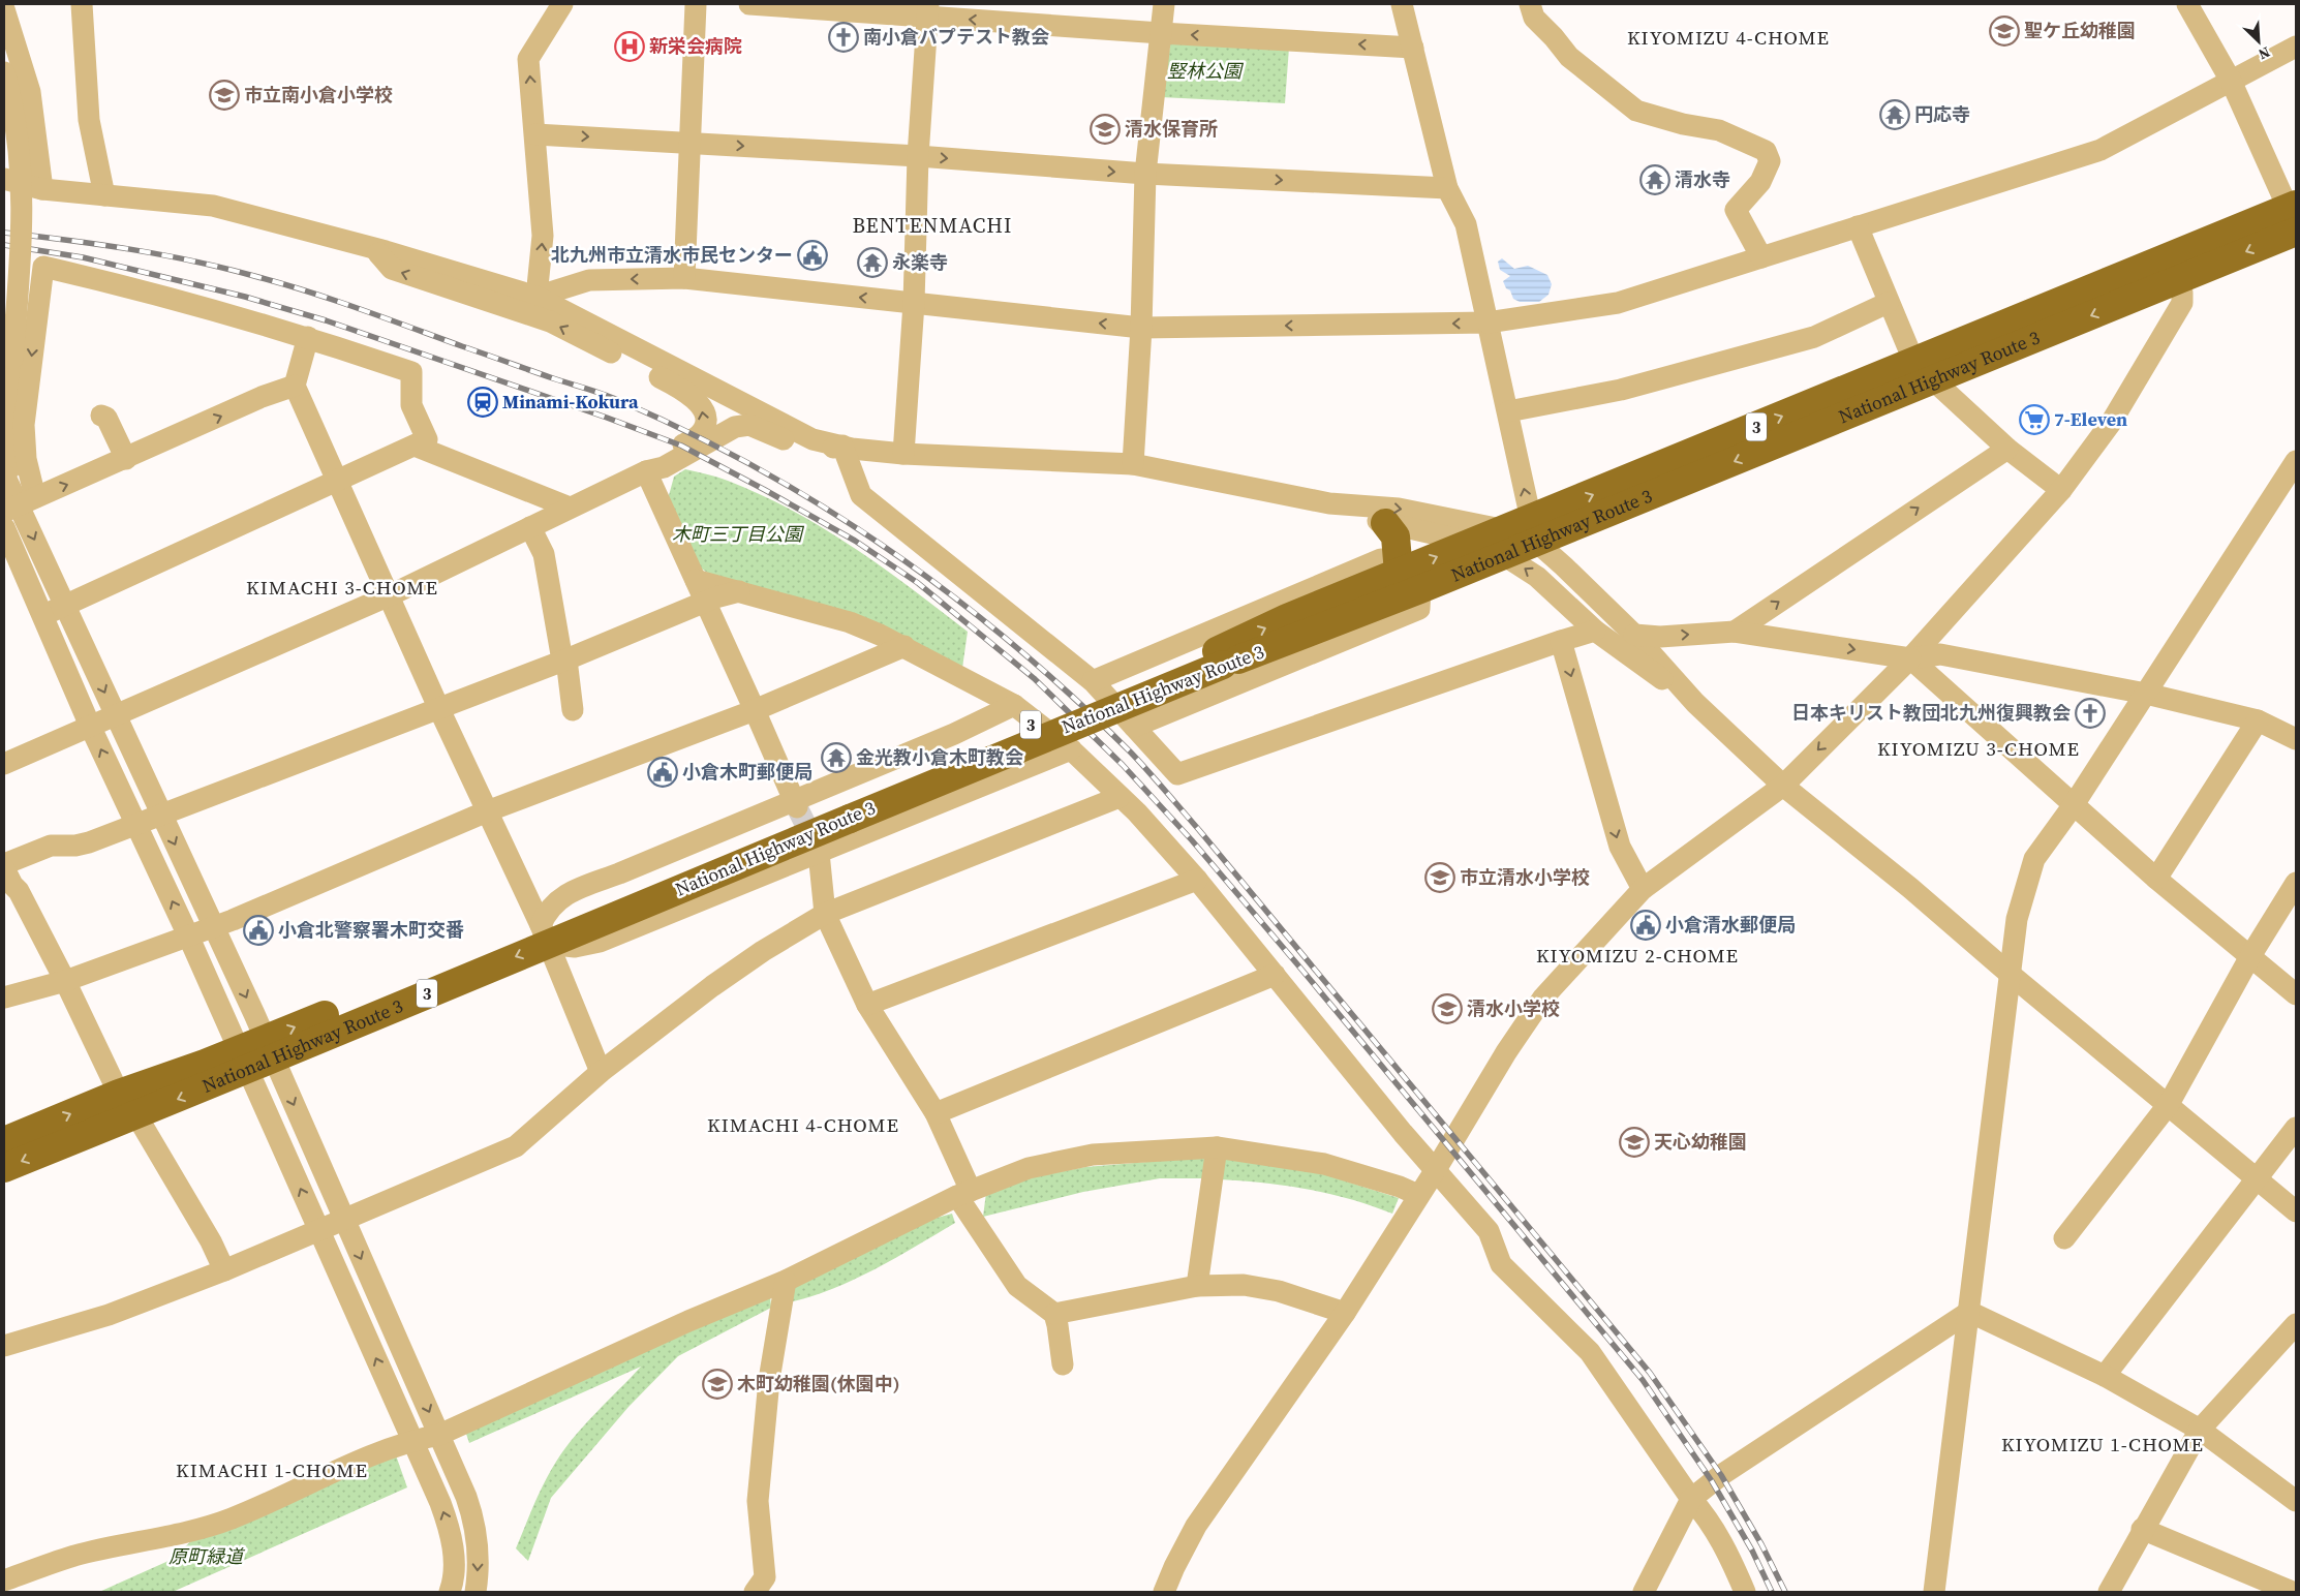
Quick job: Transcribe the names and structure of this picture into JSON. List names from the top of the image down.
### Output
{
  "streets": {
    "highway": ["National Highway Route 3", "3"]
  },
  "districts": [
    "KIYOMIZU 4-CHOME",
    "BENTENMACHI",
    "KIMACHI 3-CHOME",
    "KIYOMIZU 3-CHOME",
    "KIYOMIZU 2-CHOME",
    "KIMACHI 4-CHOME",
    "KIYOMIZU 1-CHOME",
    "KIMACHI 1-CHOME"
  ],
  "parks": ["竪林公園", "木町三丁目公園", "原町緑道"],
  "places": {
    "school or university": [
      "聖ケ丘幼稚園",
      "市立南小倉小学校",
      "清水保育所",
      "市立清水小学校",
      "清水小学校",
      "天心幼稚園",
      "木町幼稚園(休園中)"
    ],
    "church": ["南小倉バプテスト教会", "日本キリスト教団北九州復興教会"],
    "hospital": ["新栄会病院"],
    "temple": [
      "円応寺",
      "清水寺",
      "永楽寺",
      "金光教小倉木町教会"
    ],
    "public building": [
      "北九州市立清水市民センター",
      "小倉木町郵便局",
      "小倉清水郵便局",
      "小倉北警察署木町交番"
    ],
    "station": ["Minami-Kokura"],
    "supermarket": ["7-Eleven"]
  },
  "north": "bottom right"
}
